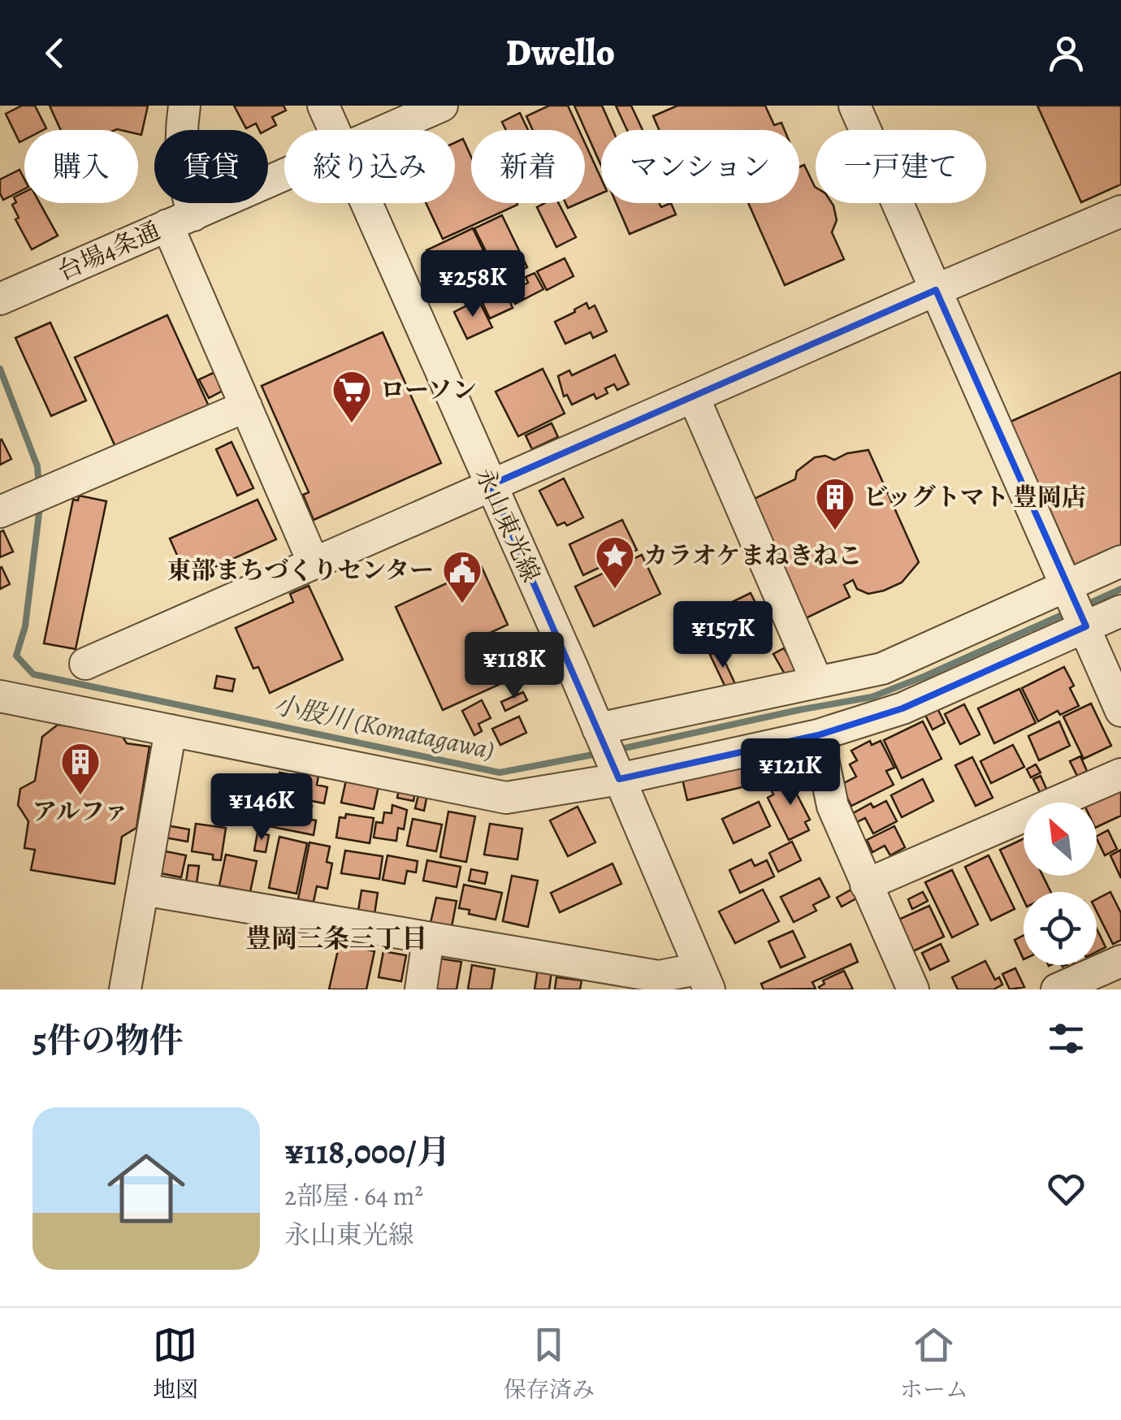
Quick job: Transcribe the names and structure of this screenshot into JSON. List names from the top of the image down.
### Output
{
  "streets": {
    "street": ["台場4条通", "永山東光線"]
  },
  "districts": ["豊岡三条三丁目"],
  "water": ["小股川 (Komatagawa)"],
  "places": {
    "supermarket": ["ローソン"],
    "building": ["ビッグトマト 豊岡店", "アルファ"],
    "place": ["カラオケまねきねこ"],
    "public building": ["東部まちづくりセンター"]
  },
  "north": "top left",
  "page": {
    "header": "Dwello",
    "chip": [
      "購入",
      "賃貸",
      "絞り込み",
      "新着",
      "マンション",
      "一戸建て"
    ],
    "price": [
      "¥258K",
      "¥157K",
      "¥118K",
      "¥121K",
      "¥146K"
    ],
    "heading": "5件の物件",
    "list": [
      {
        "name": "¥118,000/月",
        "note": "2部屋 · 64 m² · 永山東光線"
      }
    ],
    "tabs": ["地図", "保存済み", "ホーム"]
  }
}
